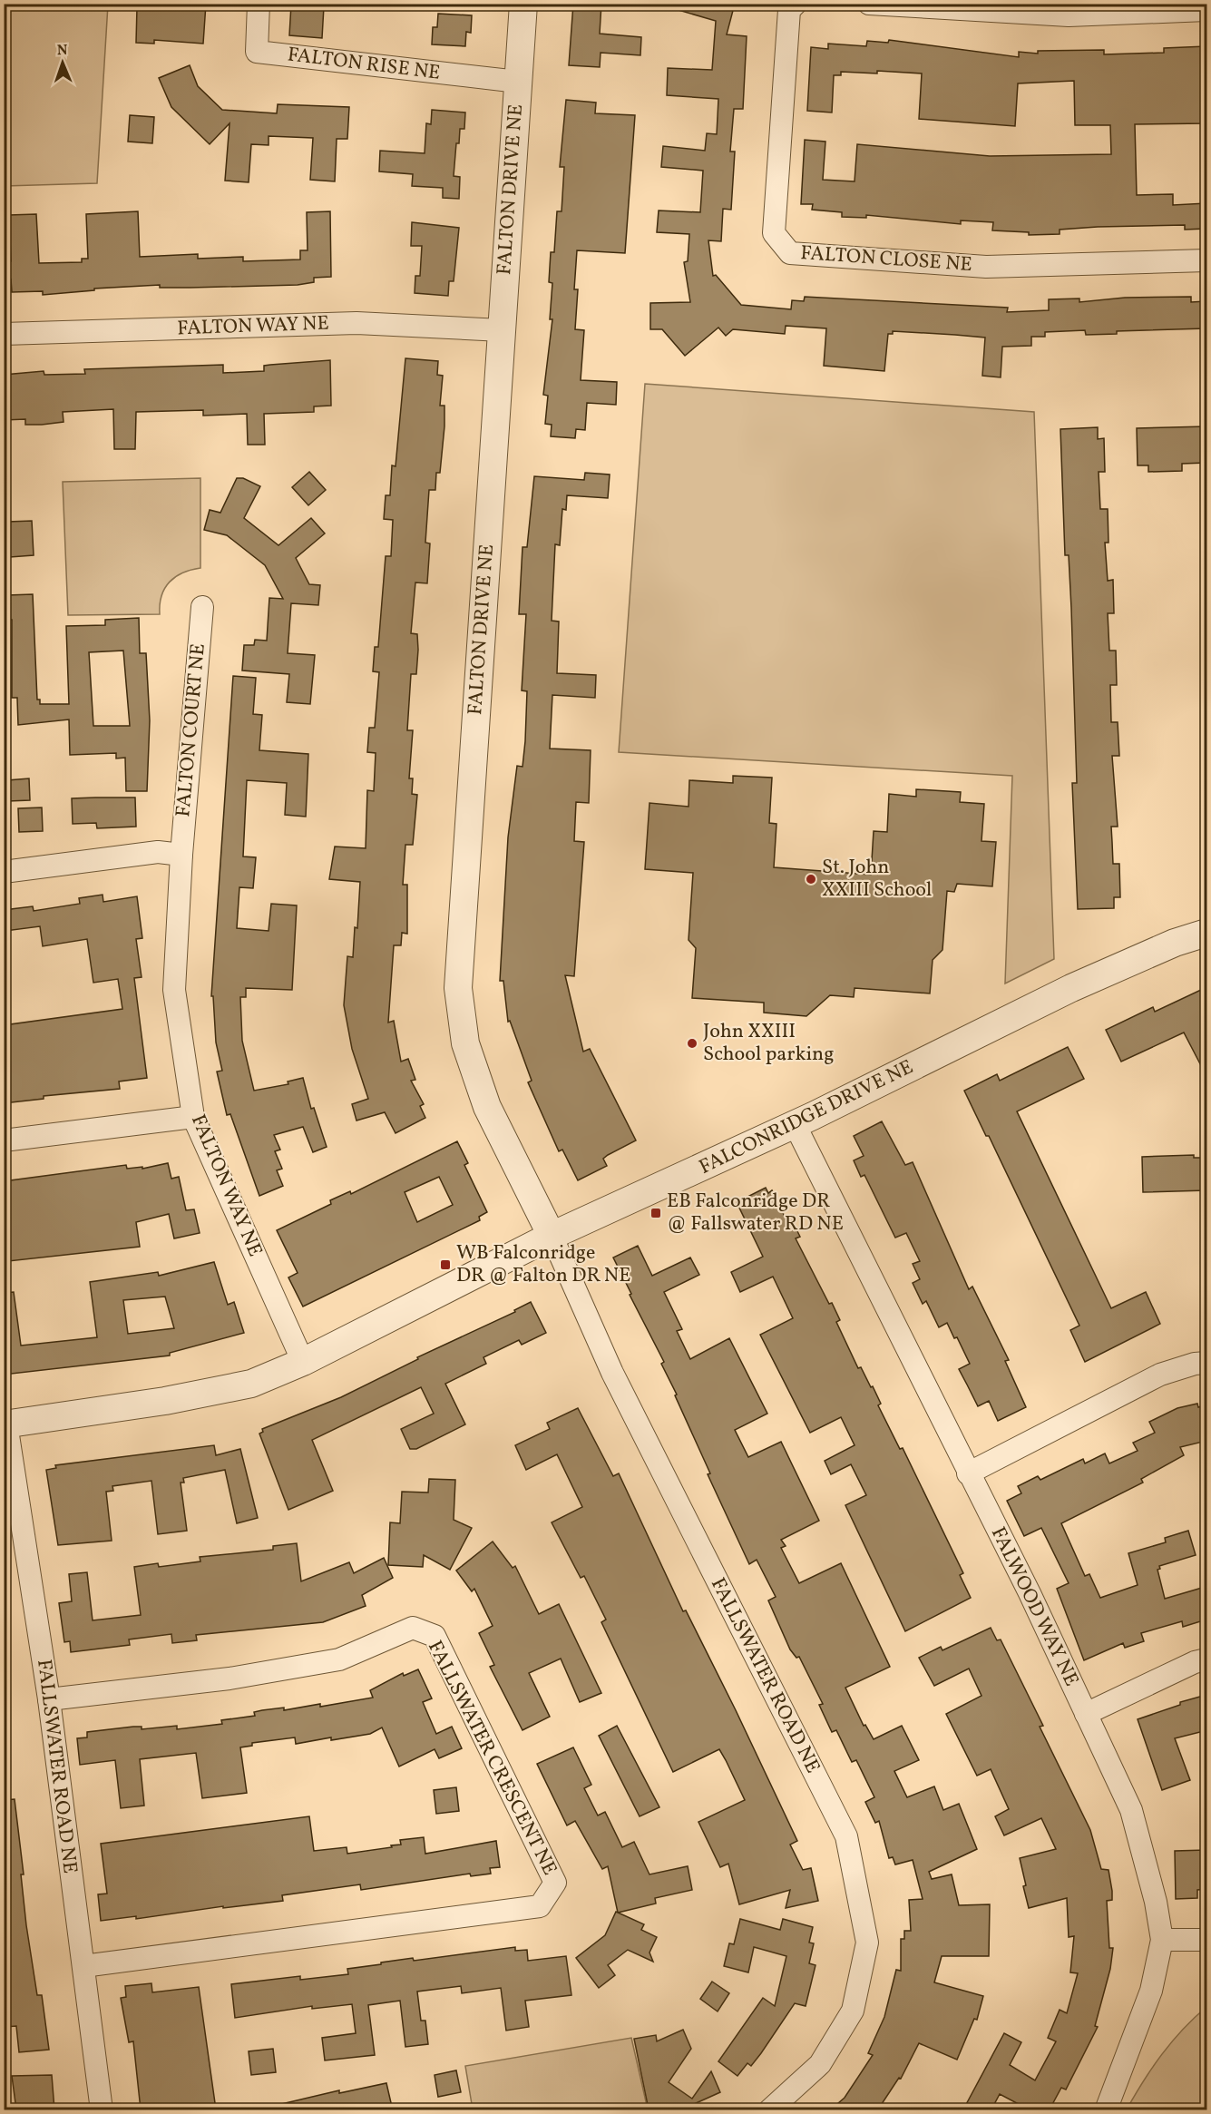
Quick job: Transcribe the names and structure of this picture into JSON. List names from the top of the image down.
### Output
{
  "streets": {
    "street": [
      "FALTON RISE NE",
      "FALTON DRIVE NE",
      "FALTON CLOSE NE",
      "FALTON WAY NE",
      "FALTON COURT NE",
      "FALCONRIDGE DRIVE NE",
      "FALWOOD WAY NE",
      "FALLSWATER ROAD NE",
      "FALLSWATER CRESCENT NE"
    ]
  },
  "crossings": [
    ["FALTON RISE NE", "FALTON DRIVE NE"],
    ["FALTON DRIVE NE", "FALTON WAY NE"],
    ["FALTON DRIVE NE", "FALCONRIDGE DRIVE NE"],
    ["FALTON DRIVE NE", "FALLSWATER ROAD NE"],
    ["FALTON WAY NE", "FALTON COURT NE"],
    ["FALTON WAY NE", "FALCONRIDGE DRIVE NE"],
    ["FALCONRIDGE DRIVE NE", "FALWOOD WAY NE"],
    ["FALCONRIDGE DRIVE NE", "FALLSWATER ROAD NE"],
    ["FALLSWATER ROAD NE", "FALLSWATER CRESCENT NE"]
  ],
  "places": {
    "other": ["St. John XXIII School", "John XXIII School parking"],
    "transit": ["EB Falconridge DR @ Fallswater RD NE", "WB Falconridge DR @ Falton DR NE"]
  },
  "north": "top"
}
